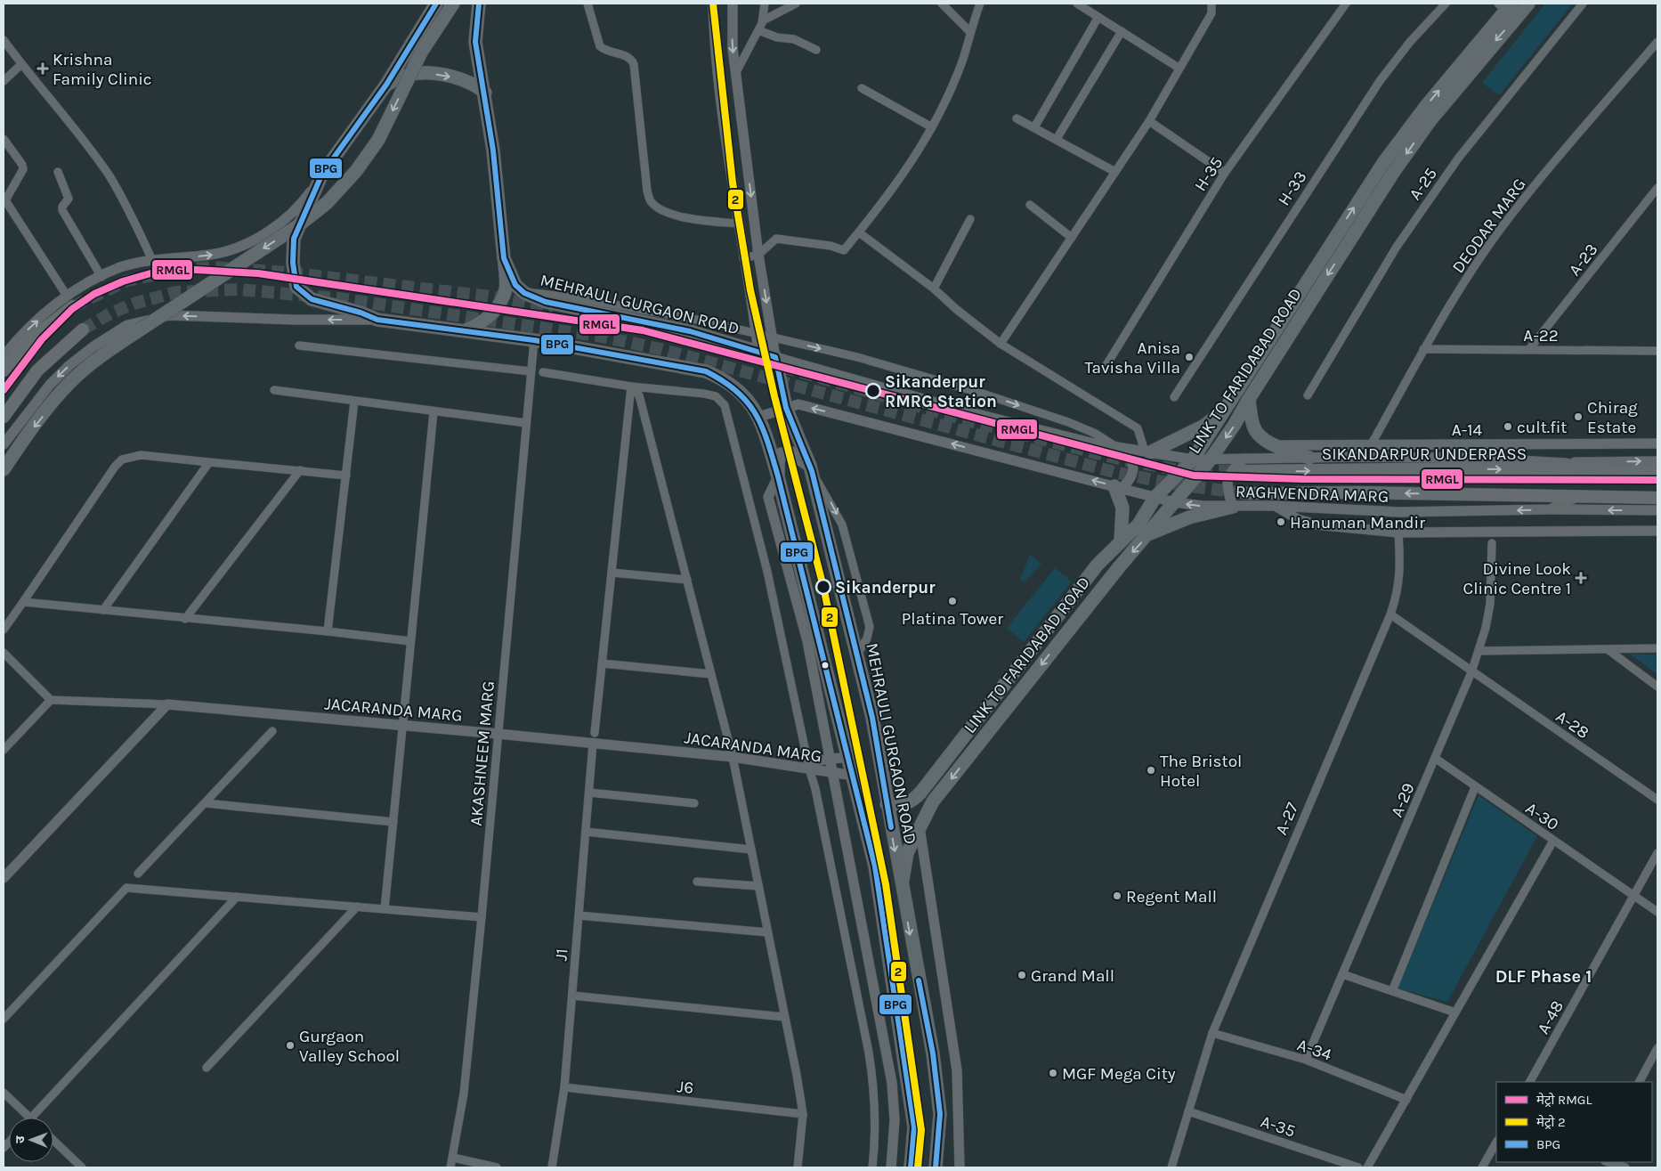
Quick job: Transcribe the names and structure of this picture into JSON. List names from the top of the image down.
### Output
{
  "streets": {
    "highway": ["MEHRAULI GURGAON ROAD"],
    "main road": ["LINK TO FARIDABAD ROAD", "SIKANDARPUR UNDERPASS"],
    "street": [
      "H-35",
      "A-25",
      "H-33",
      "DEODAR MARG",
      "A-23",
      "A-22",
      "A-14",
      "RAGHVENDRA MARG",
      "JACARANDA MARG",
      "A-28",
      "AKASHNEEM MARG",
      "A-29",
      "A-30",
      "A-27",
      "J1",
      "A-48",
      "A-34",
      "J6",
      "A-35"
    ]
  },
  "crossings": [
    ["DEODAR MARG", "A-22"],
    ["DEODAR MARG", "A-14"],
    ["A-23", "A-22"],
    ["MEHRAULI GURGAON ROAD", "LINK TO FARIDABAD ROAD"],
    ["MEHRAULI GURGAON ROAD", "RAGHVENDRA MARG"],
    ["LINK TO FARIDABAD ROAD", "RAGHVENDRA MARG"],
    ["SIKANDARPUR UNDERPASS", "RAGHVENDRA MARG"],
    ["JACARANDA MARG", "AKASHNEEM MARG"],
    ["JACARANDA MARG", "J1"],
    ["A-28", "A-29"],
    ["A-28", "A-27"],
    ["A-29", "A-30"],
    ["A-29", "A-34"],
    ["A-30", "A-48"],
    ["A-27", "A-34"],
    ["A-27", "A-35"],
    ["J1", "J6"]
  ],
  "districts": ["DLF Phase 1"],
  "places": {
    "health": ["Krishna Family Clinic", "Divine Look Clinic Centre 1"],
    "other": [
      "Anisa Tavisha Villa",
      "Sikanderpur RMRG Station",
      "Chirag Estate",
      "cult.fit",
      "Hanuman Mandir",
      "Sikanderpur",
      "Platina Tower",
      "The Bristol Hotel",
      "Regent Mall",
      "Grand Mall",
      "Gurgaon Valley School",
      "MGF Mega City"
    ]
  },
  "lines": ["metro line 2", "transit line BPG", "metro line RMGL"],
  "legend": ["मेट्रो RMGL", "मेट्रो 2", "BPG"],
  "north": "left"
}
